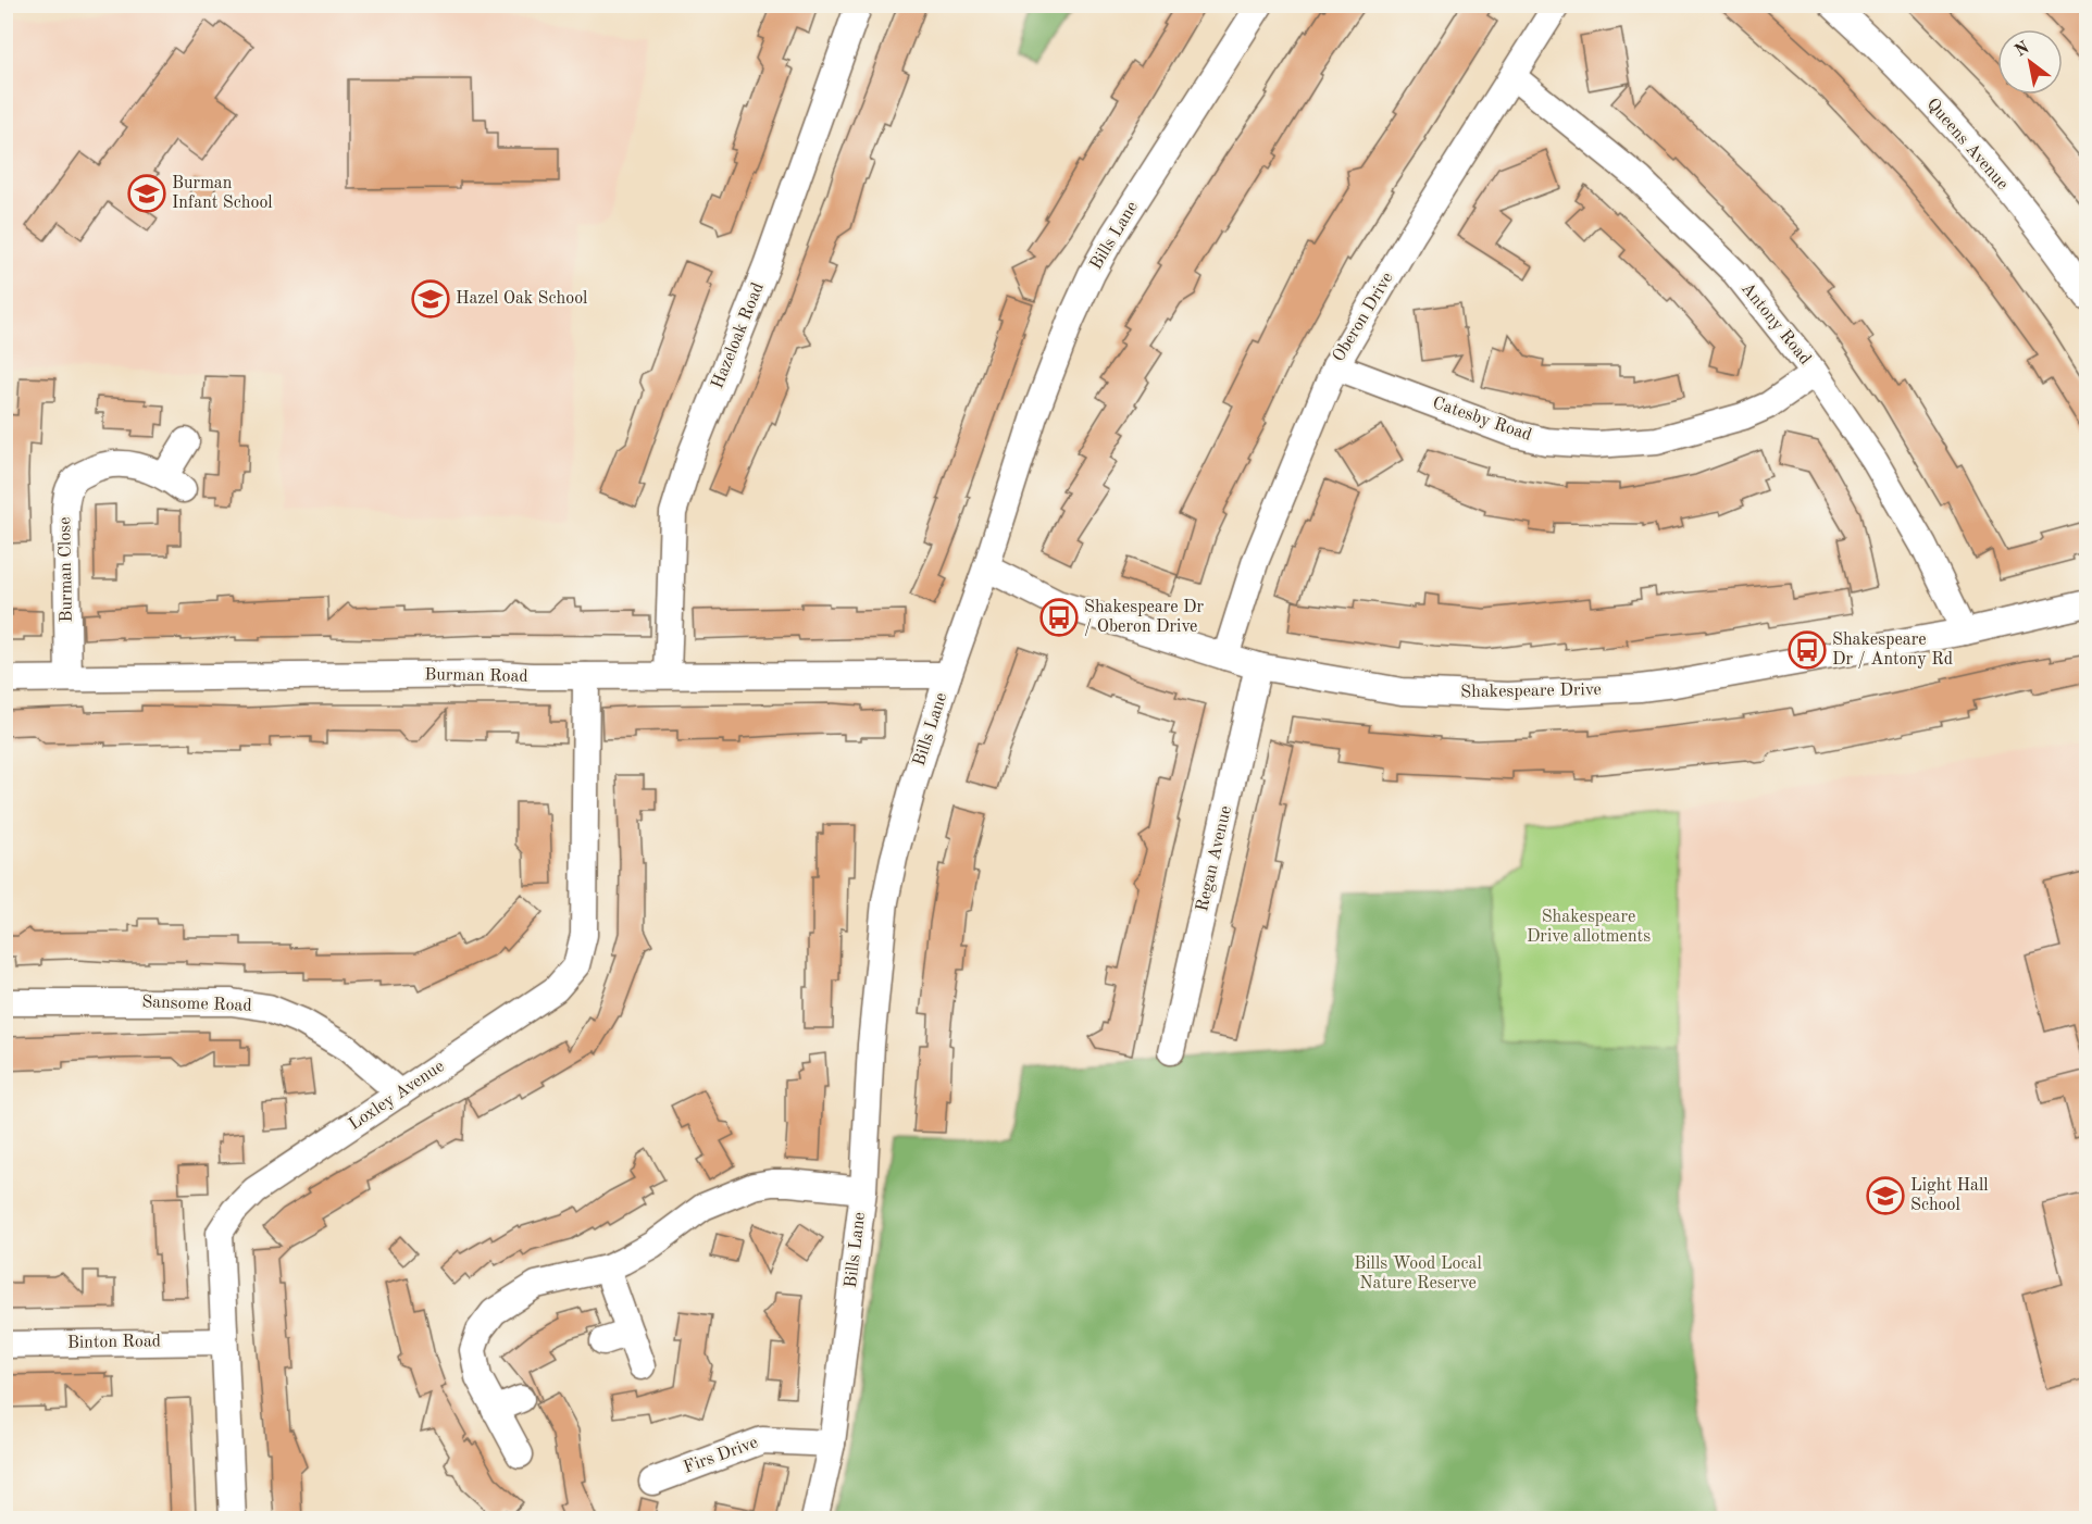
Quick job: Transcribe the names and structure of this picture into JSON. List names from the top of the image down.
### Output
{
  "streets": {
    "street": [
      "Queens Avenue",
      "Bills Lane",
      "Oberon Drive",
      "Antony Road",
      "Hazeloak Road",
      "Catesby Road",
      "Burman Close",
      "Burman Road",
      "Shakespeare Drive",
      "Regan Avenue",
      "Sansome Road",
      "Loxley Avenue",
      "Binton Road",
      "Firs Drive"
    ]
  },
  "crossings": [
    ["Bills Lane", "Burman Road"],
    ["Bills Lane", "Shakespeare Drive"],
    ["Bills Lane", "Firs Drive"],
    ["Oberon Drive", "Antony Road"],
    ["Oberon Drive", "Catesby Road"],
    ["Oberon Drive", "Shakespeare Drive"],
    ["Antony Road", "Catesby Road"],
    ["Antony Road", "Shakespeare Drive"],
    ["Hazeloak Road", "Burman Road"],
    ["Burman Close", "Burman Road"],
    ["Burman Road", "Loxley Avenue"],
    ["Shakespeare Drive", "Regan Avenue"],
    ["Sansome Road", "Loxley Avenue"],
    ["Loxley Avenue", "Binton Road"]
  ],
  "parks": ["Shakespeare Drive allotments", "Bills Wood Local Nature Reserve"],
  "places": {
    "school or university": ["Burman Infant School", "Hazel Oak School", "Light Hall School"],
    "bus stop": ["Shakespeare Dr / Oberon Drive", "Shakespeare Dr / Antony Rd"]
  },
  "north": "top left"
}
